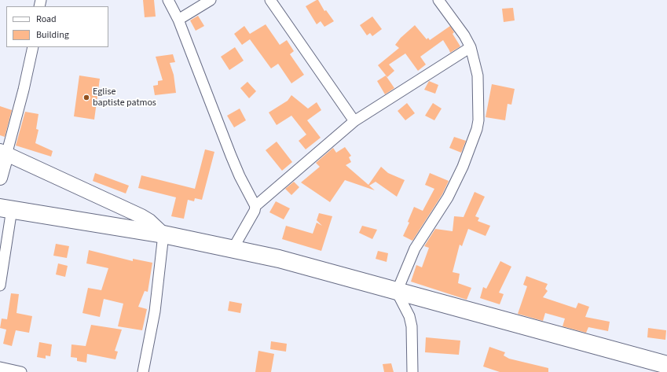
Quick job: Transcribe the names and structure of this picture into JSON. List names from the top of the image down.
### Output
{
  "places": ["Eglise baptiste patmos"],
  "legend": ["Road", "Building"]
}
